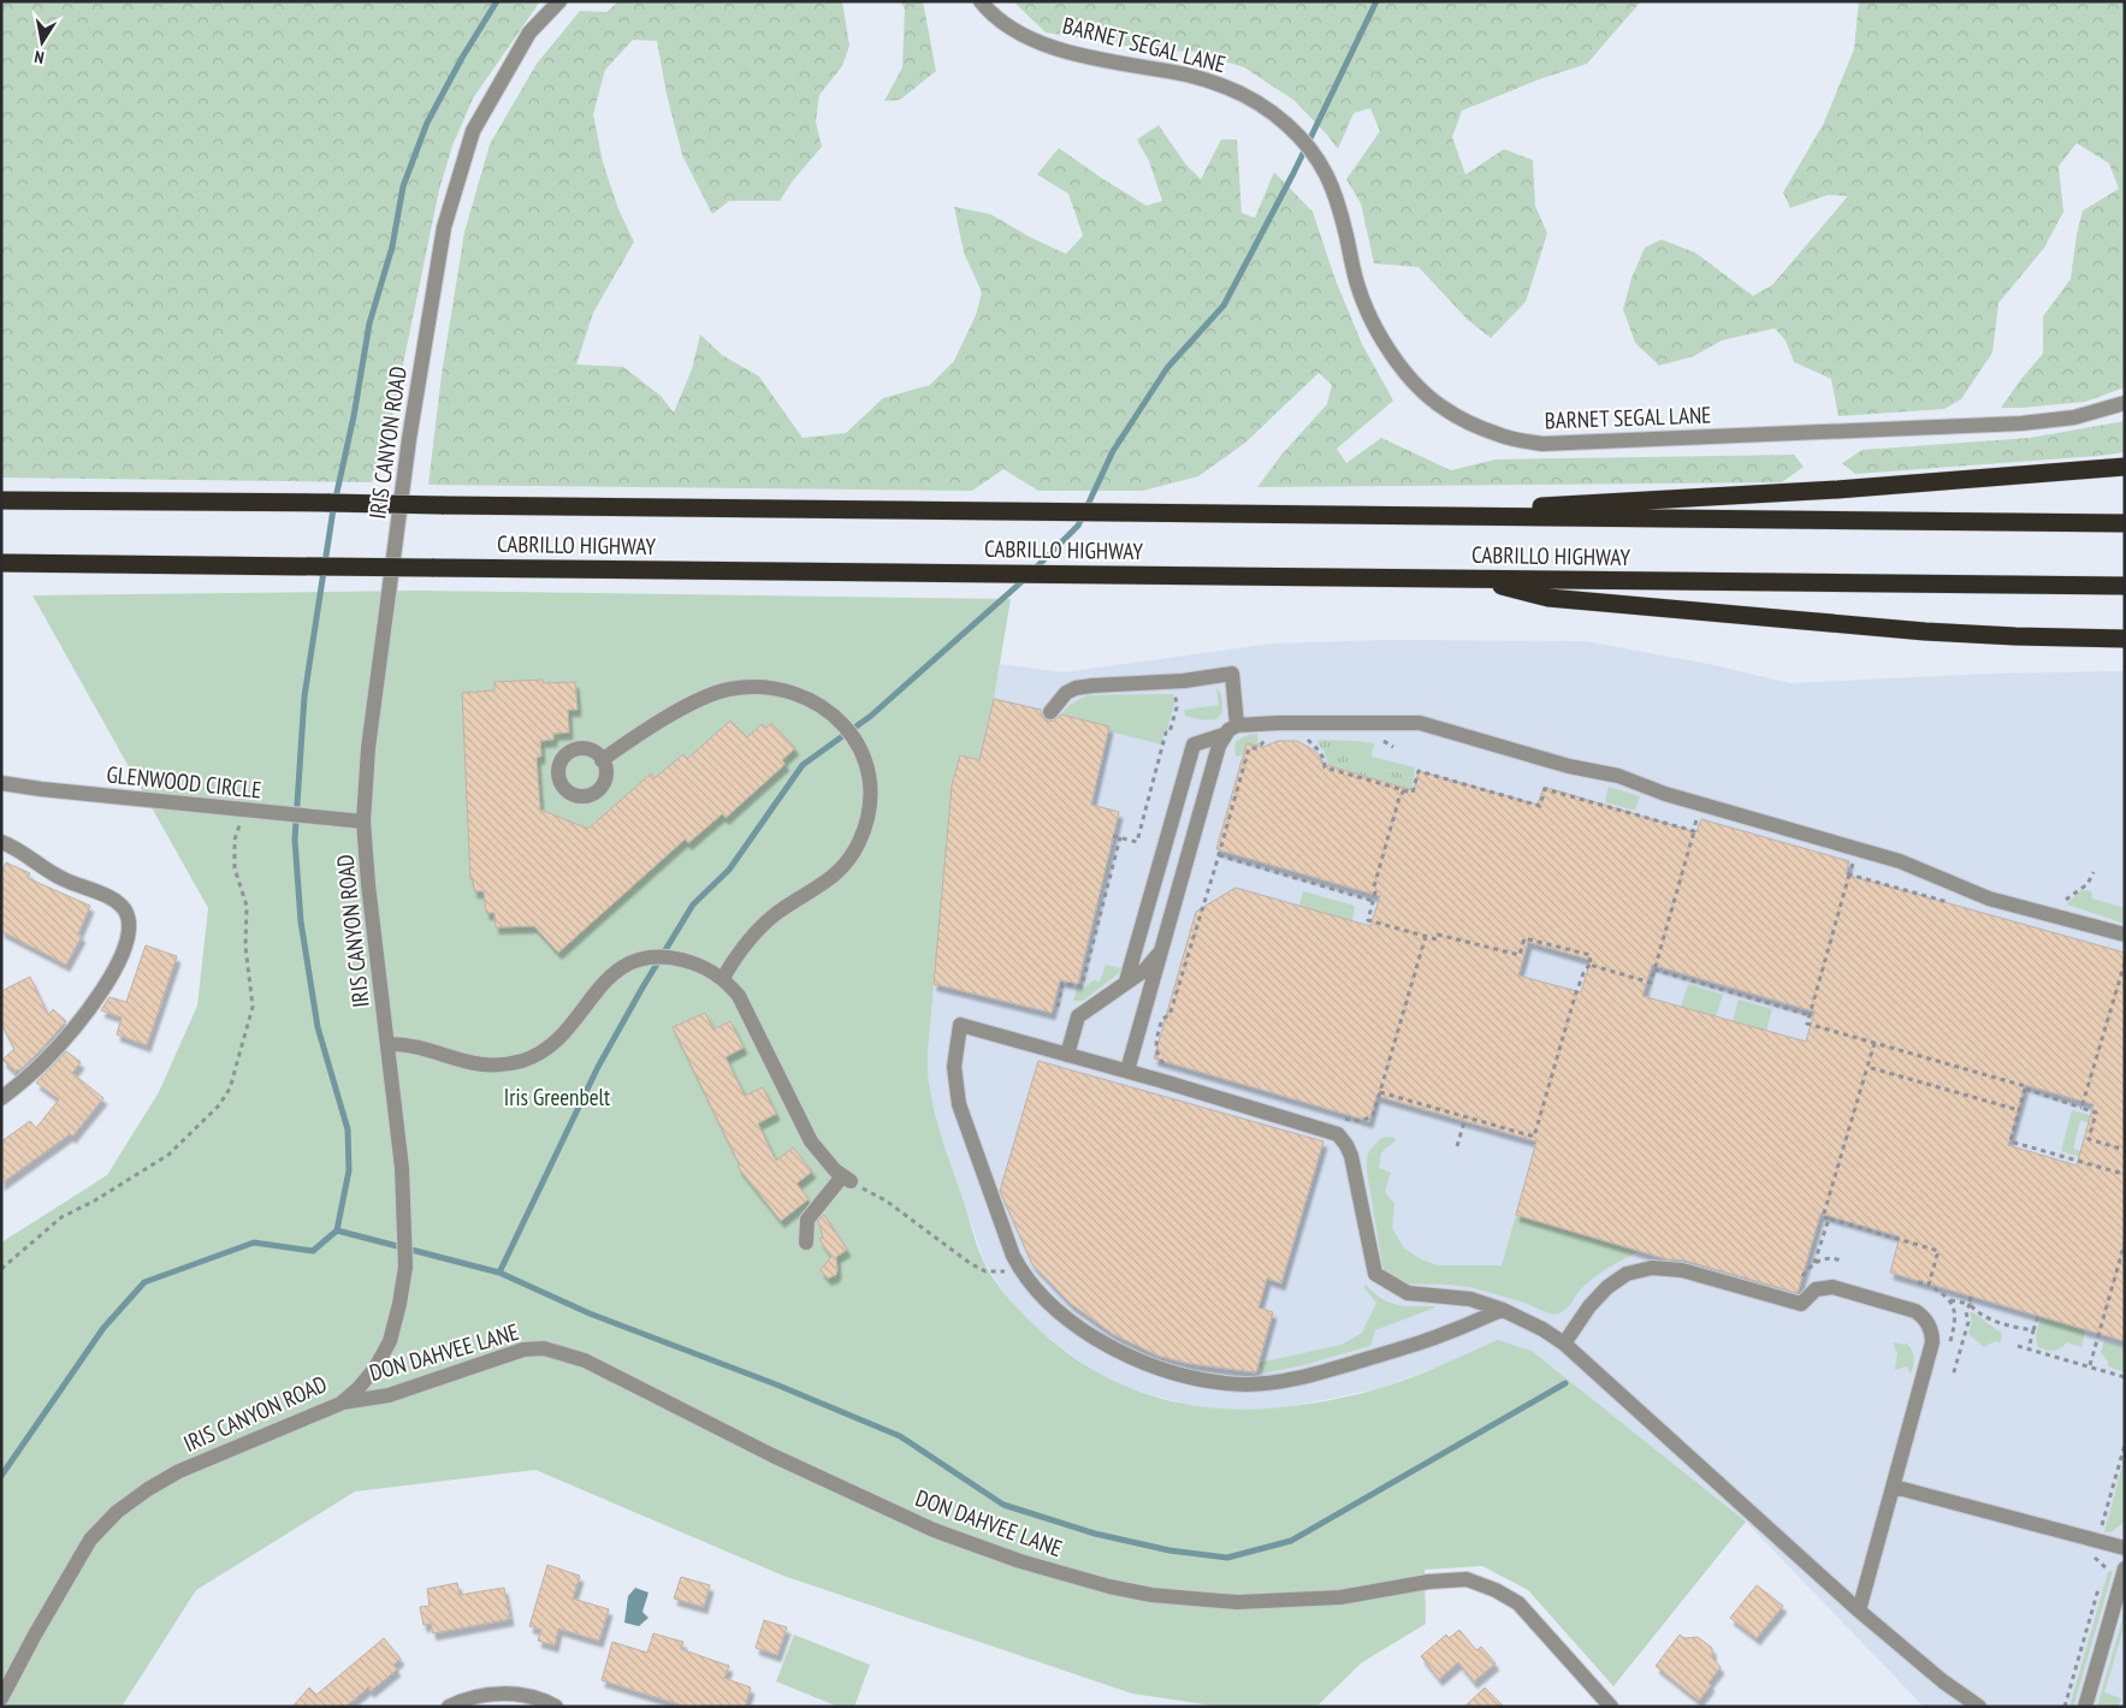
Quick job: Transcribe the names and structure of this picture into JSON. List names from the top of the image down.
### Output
{
  "streets": {
    "highway": ["CABRILLO HIGHWAY"],
    "street": [
      "BARNET SEGAL LANE",
      "IRIS CANYON ROAD",
      "GLENWOOD CIRCLE",
      "DON DAHVEE LANE"
    ]
  },
  "crossings": [
    ["IRIS CANYON ROAD", "GLENWOOD CIRCLE"],
    ["IRIS CANYON ROAD", "DON DAHVEE LANE"]
  ],
  "parks": ["Iris Greenbelt"],
  "north": "bottom"
}
